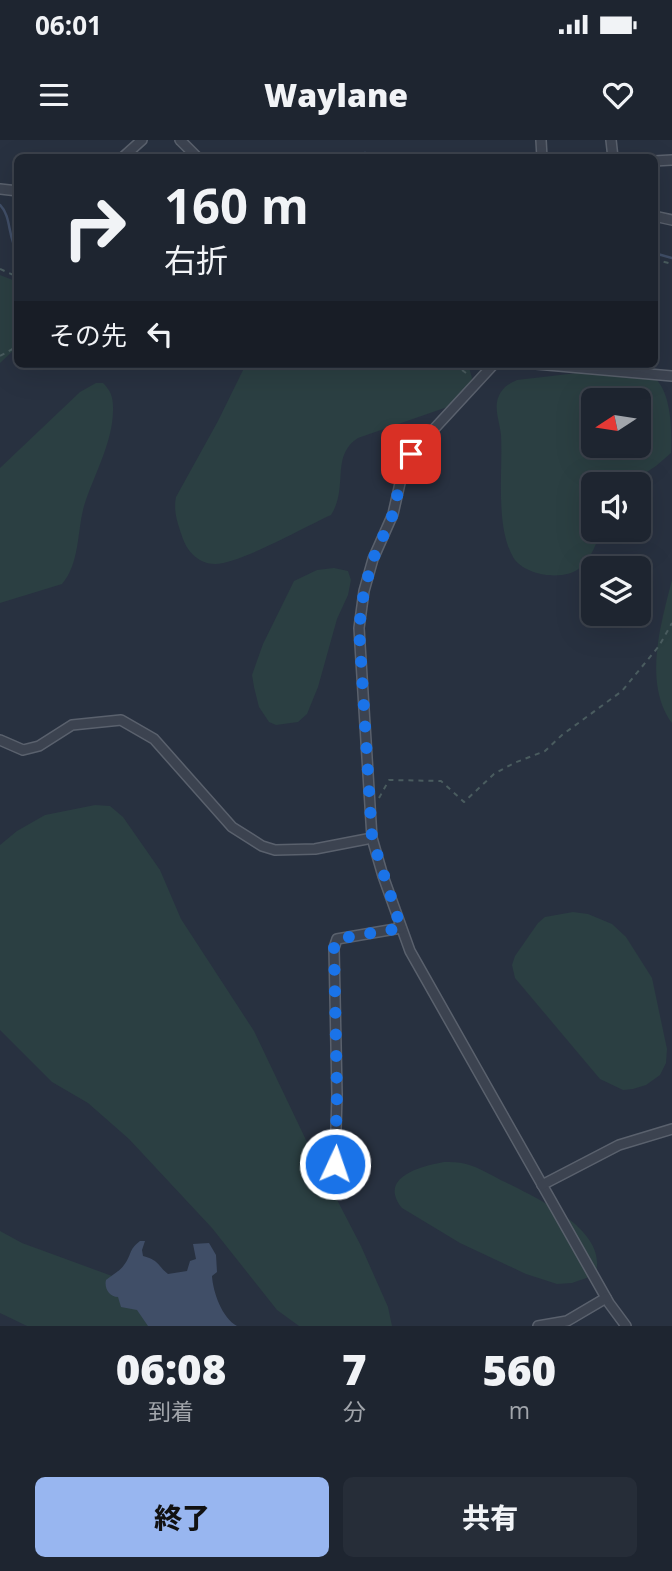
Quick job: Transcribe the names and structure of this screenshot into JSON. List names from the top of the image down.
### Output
{
  "north": "left",
  "page": {
    "status": "06:01",
    "header": "Waylane",
    "turn": ["160 m", "右折"],
    "then": "その先",
    "eta": [
      "06:08",
      "到着",
      "7",
      "分",
      "560",
      "m"
    ],
    "buttons": ["終了", "共有"]
  }
}
